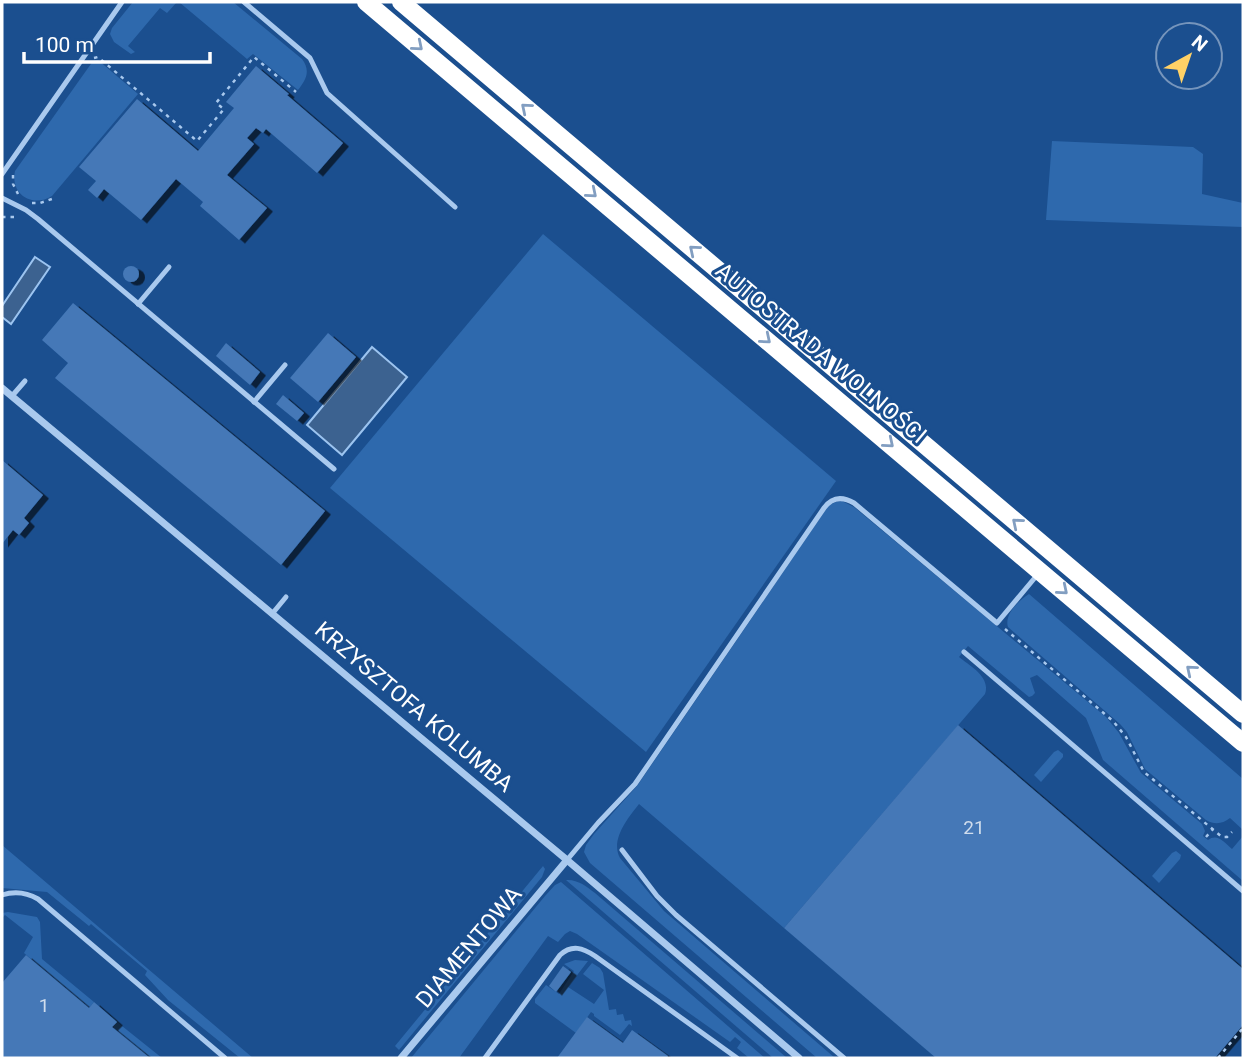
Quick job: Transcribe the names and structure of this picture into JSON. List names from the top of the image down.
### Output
{
  "streets": {
    "highway": ["AUTOSTRADA WOLNOŚCI"],
    "street": ["KRZYSZTOFA KOLUMBA", "DIAMENTOWA"]
  },
  "crossings": [
    ["KRZYSZTOFA KOLUMBA", "DIAMENTOWA"]
  ],
  "house_numbers": ["21", "1"],
  "scale_bar": "100 m",
  "north": "top right"
}
